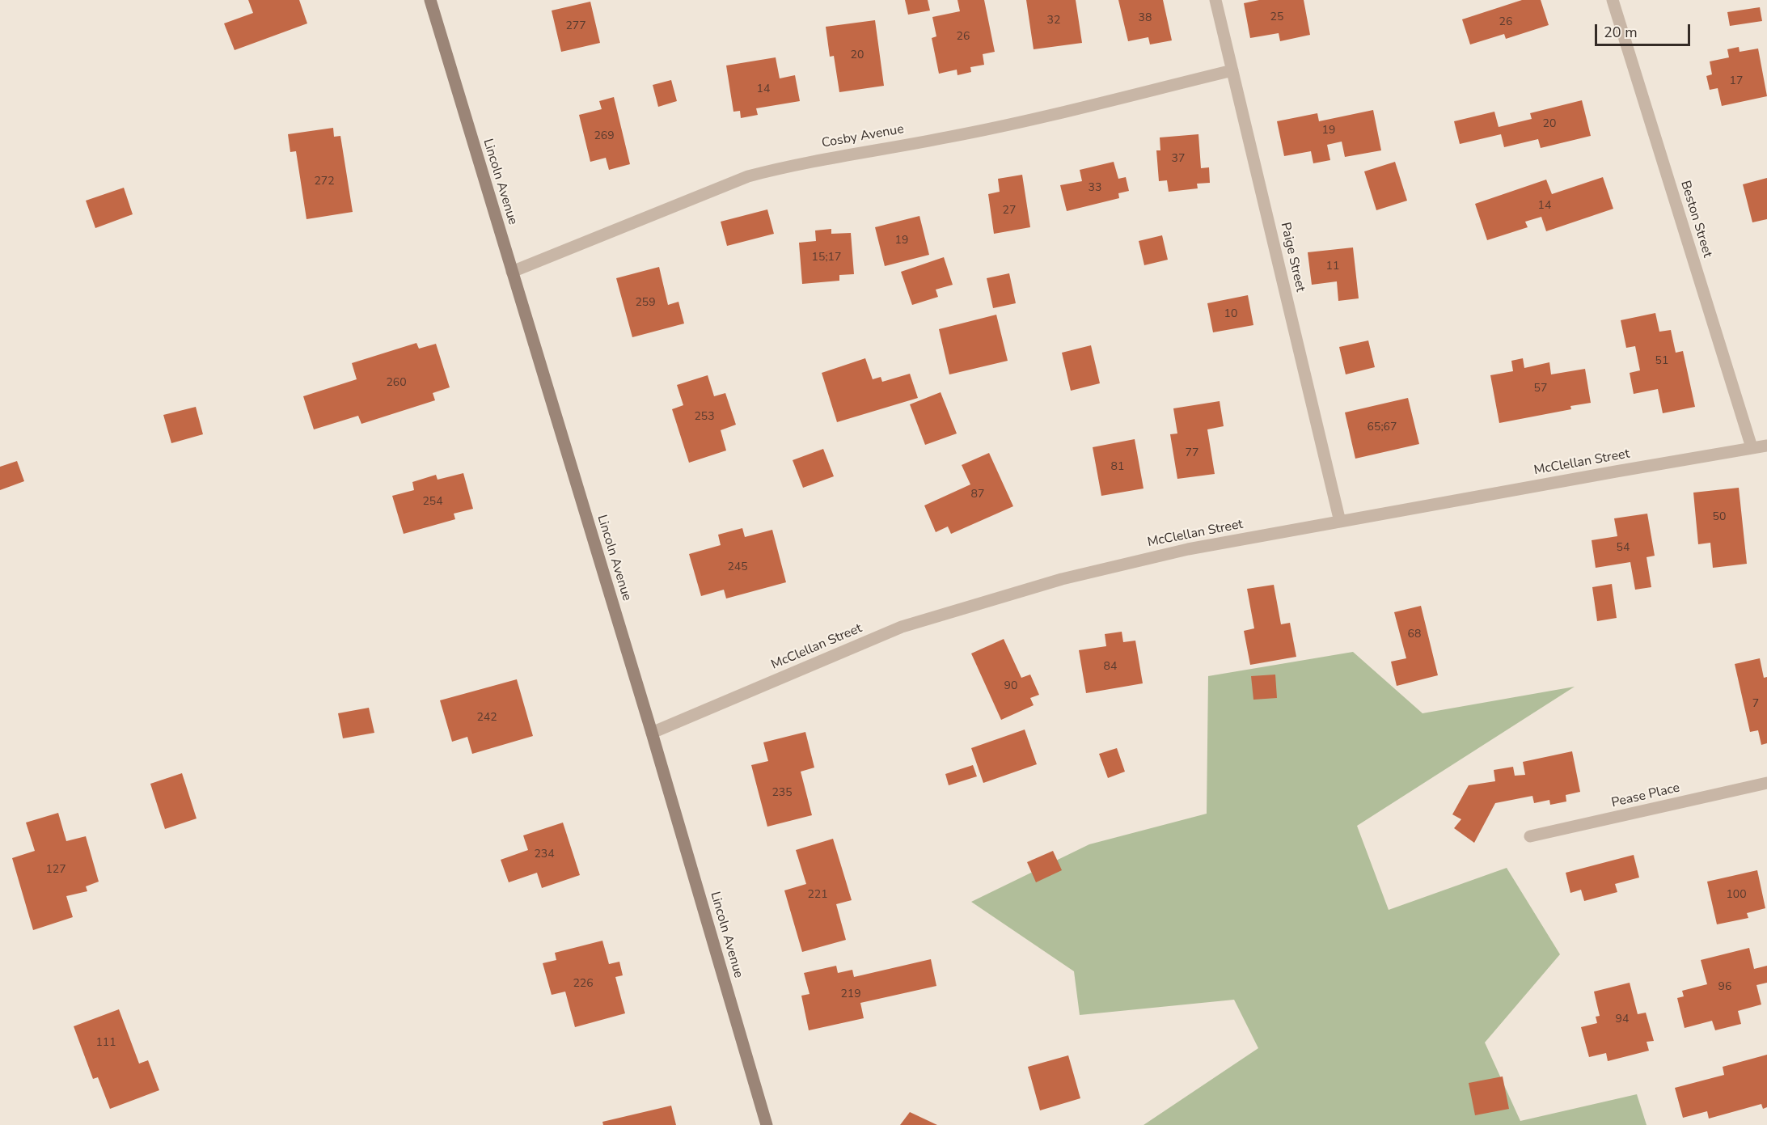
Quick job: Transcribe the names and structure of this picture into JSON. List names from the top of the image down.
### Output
{
  "streets": {
    "street": [
      "Cosby Avenue",
      "Lincoln Avenue",
      "Beston Street",
      "Paige Street",
      "McClellan Street",
      "Pease Place"
    ]
  },
  "crossings": [
    ["Cosby Avenue", "Lincoln Avenue"],
    ["Cosby Avenue", "Paige Street"],
    ["Lincoln Avenue", "McClellan Street"],
    ["Beston Street", "McClellan Street"],
    ["Paige Street", "McClellan Street"]
  ],
  "house_numbers": [
    "25",
    "38",
    "32",
    "26",
    "277",
    "26",
    "20",
    "17",
    "14",
    "20",
    "19",
    "269",
    "37",
    "272",
    "33",
    "14",
    "27",
    "19",
    "15;17",
    "11",
    "259",
    "10",
    "51",
    "260",
    "57",
    "253",
    "65;67",
    "77",
    "81",
    "87",
    "254",
    "50",
    "54",
    "245",
    "68",
    "84",
    "90",
    "7",
    "242",
    "235",
    "234",
    "127",
    "221",
    "100",
    "226",
    "96",
    "219",
    "94",
    "111"
  ],
  "scale_bar": "20 m"
}
